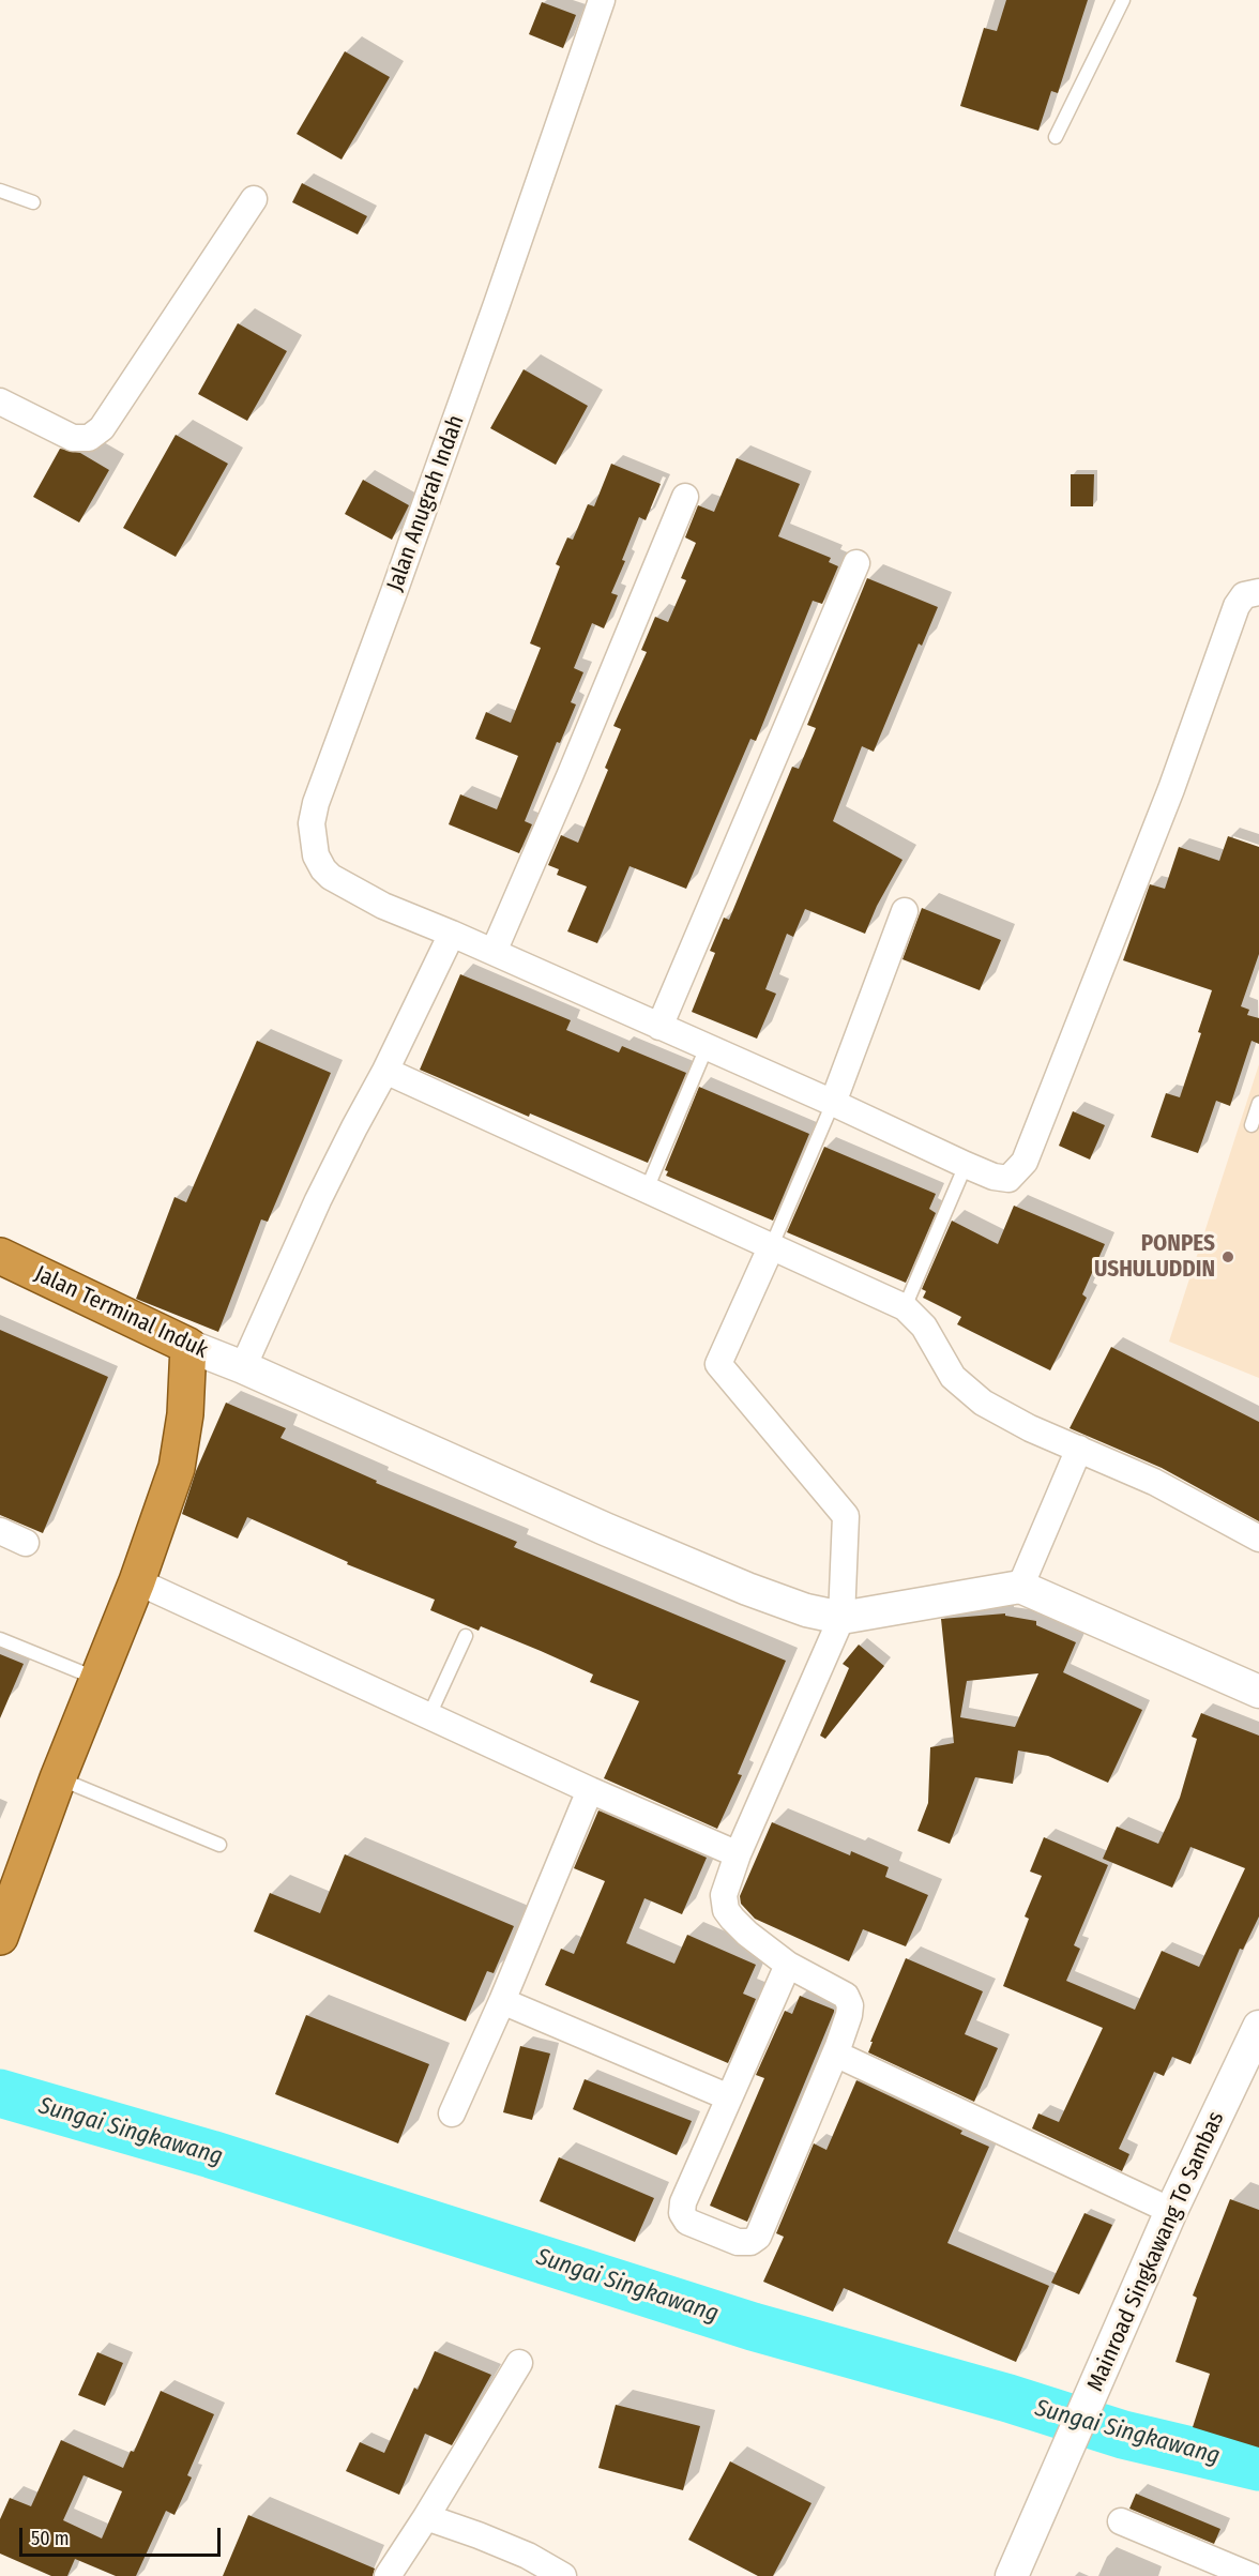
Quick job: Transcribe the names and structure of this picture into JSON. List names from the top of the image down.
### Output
{
  "streets": {
    "highway": ["Jalan Terminal Induk"],
    "street": ["Jalan Anugrah Indah", "Mainroad Singkawang To Sambas"]
  },
  "water": ["Sungai Singkawang"],
  "places": ["PONPES USHULUDDIN"],
  "scale_bar": "50 m"
}
